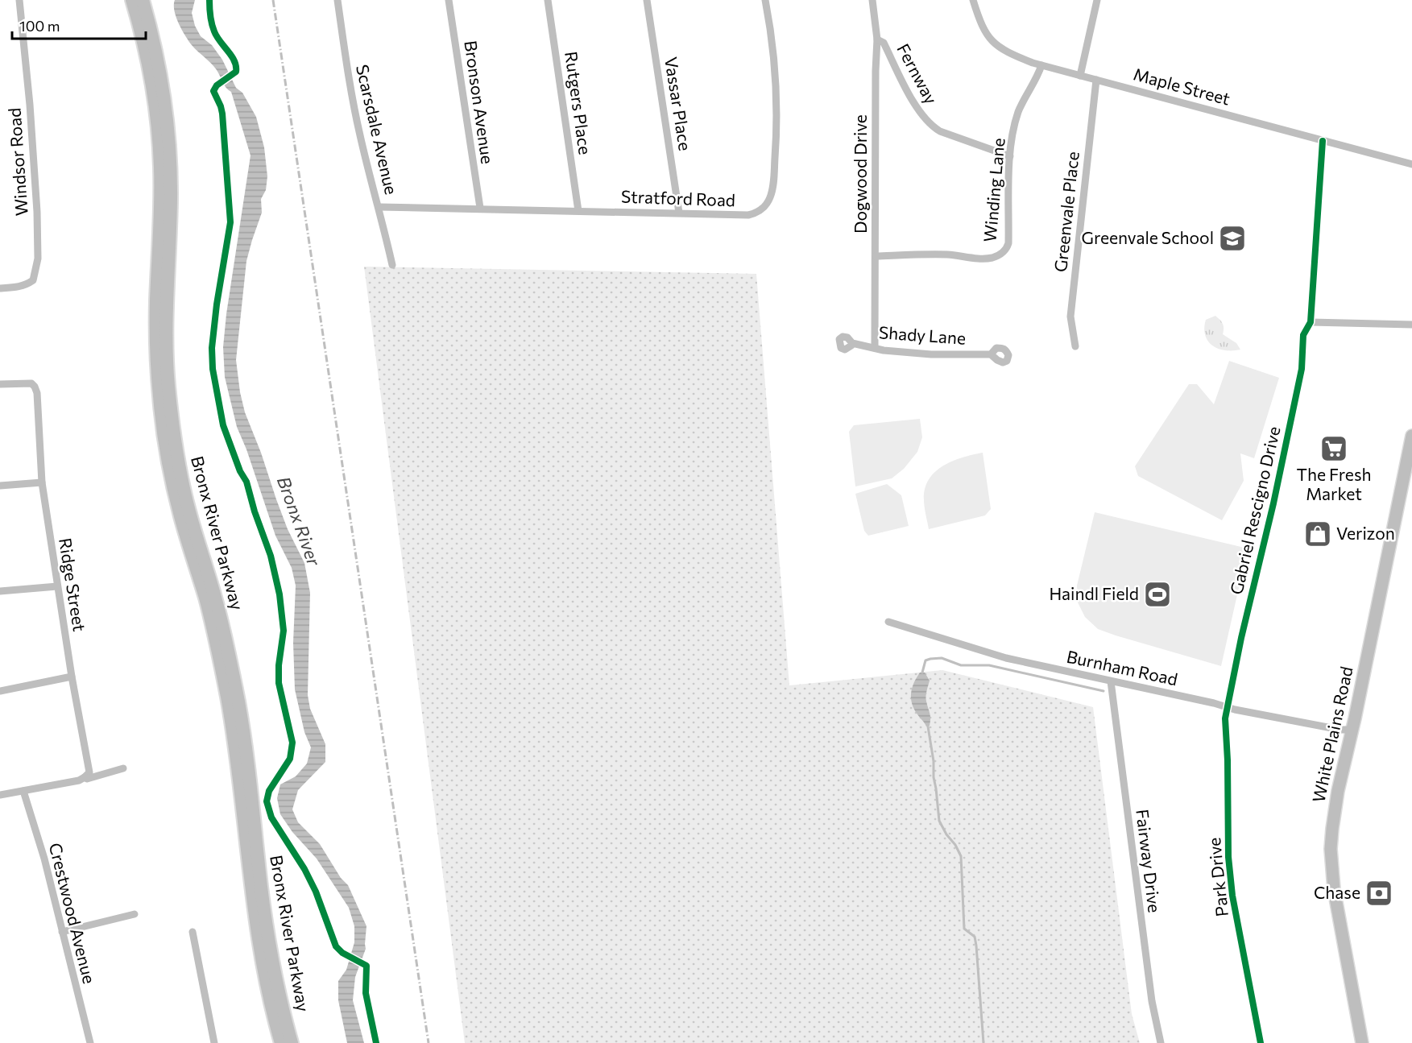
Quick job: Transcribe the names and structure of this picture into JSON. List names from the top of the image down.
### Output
{
  "streets": {
    "highway": ["Bronx River Parkway"],
    "main road": ["White Plains Road"],
    "street": [
      "Fernway",
      "Maple Street",
      "Bronson Avenue",
      "Rutgers Place",
      "Vassar Place",
      "Scarsdale Avenue",
      "Windsor Road",
      "Dogwood Drive",
      "Winding Lane",
      "Stratford Road",
      "Greenvale Place",
      "Shady Lane",
      "Gabriel Rescigno Drive",
      "Ridge Street",
      "Burnham Road",
      "Fairway Drive",
      "Park Drive",
      "Crestwood Avenue"
    ]
  },
  "crossings": [
    ["Fernway", "Dogwood Drive"],
    ["Fernway", "Winding Lane"],
    ["Maple Street", "Winding Lane"],
    ["Maple Street", "Greenvale Place"],
    ["Maple Street", "Gabriel Rescigno Drive"],
    ["Bronson Avenue", "Stratford Road"],
    ["Rutgers Place", "Stratford Road"],
    ["Vassar Place", "Stratford Road"],
    ["Scarsdale Avenue", "Stratford Road"],
    ["Dogwood Drive", "Winding Lane"],
    ["Dogwood Drive", "Shady Lane"],
    ["Gabriel Rescigno Drive", "Burnham Road"],
    ["Gabriel Rescigno Drive", "Park Drive"],
    ["Burnham Road", "White Plains Road"],
    ["Burnham Road", "Fairway Drive"],
    ["Burnham Road", "Park Drive"]
  ],
  "water": ["Bronx River"],
  "places": {
    "school or university": ["Greenvale School"],
    "supermarket": ["The Fresh Market"],
    "shop": ["Verizon"],
    "sports": ["Haindl Field"],
    "bank": ["Chase"]
  },
  "scale_bar": "100 m"
}
